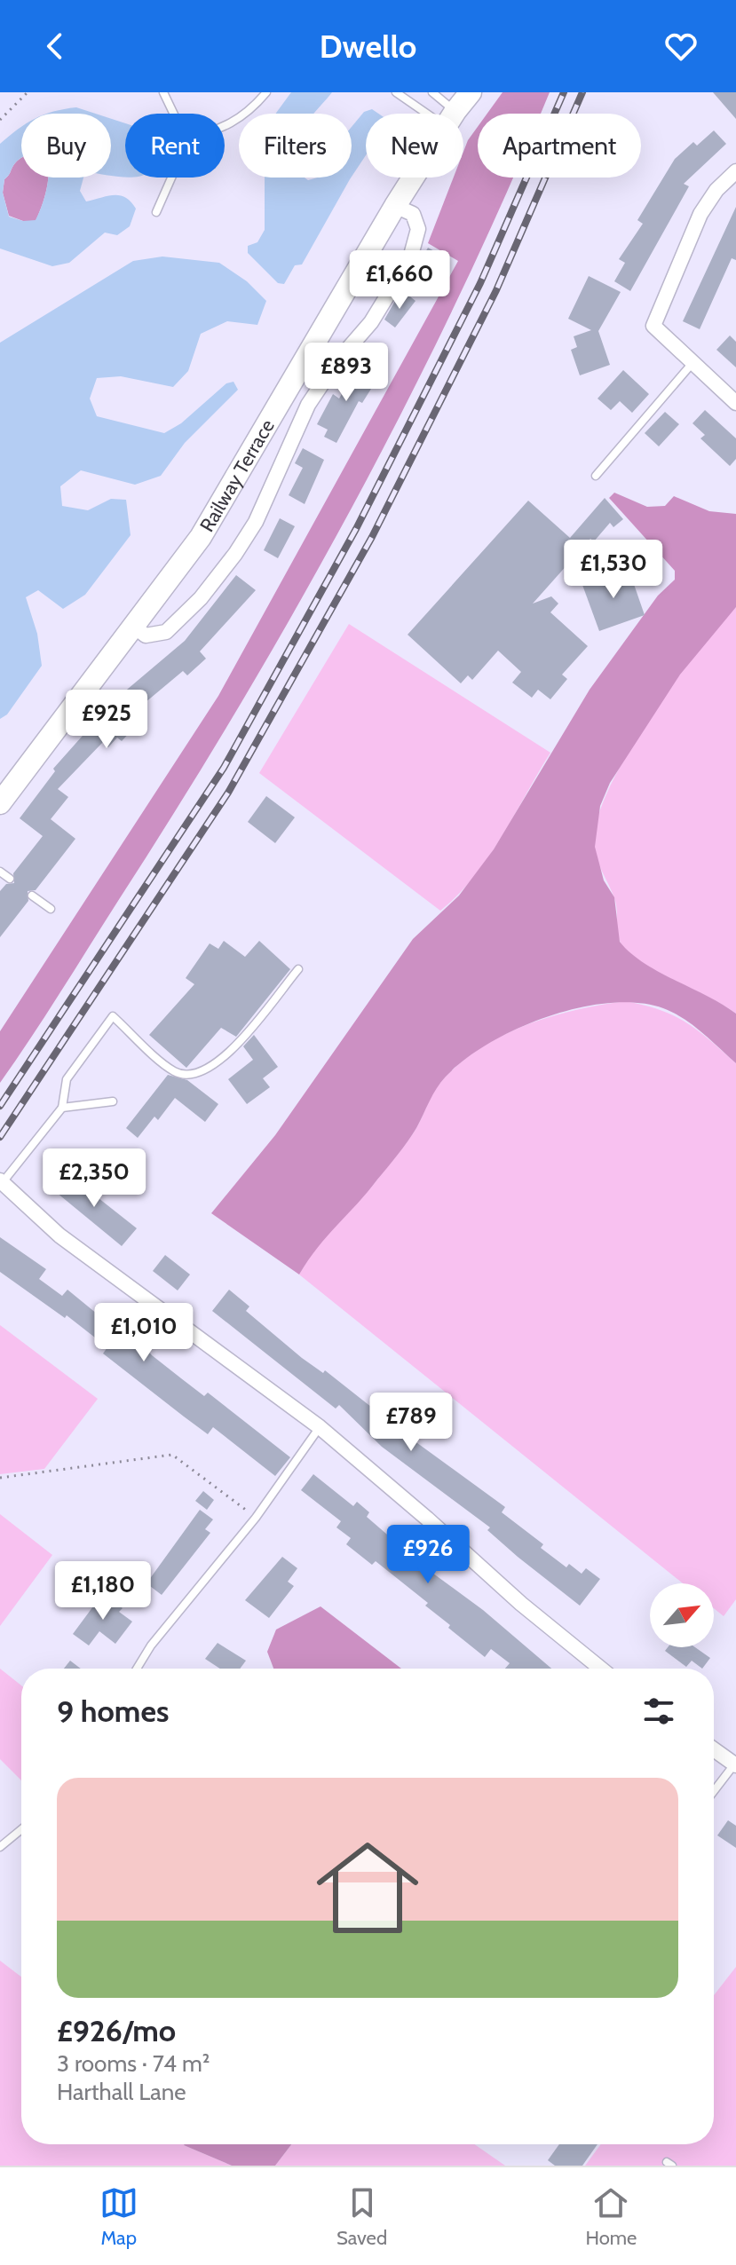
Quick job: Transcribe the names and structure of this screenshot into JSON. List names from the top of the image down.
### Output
{
  "streets": {
    "street": ["Railway Terrace"]
  },
  "north": "top right",
  "page": {
    "header": "Dwello",
    "chip": [
      "Buy",
      "Rent",
      "Filters",
      "New",
      "Apartment"
    ],
    "price": [
      "£1,660",
      "£893",
      "£1,530",
      "£925",
      "£2,350",
      "£1,010",
      "£789",
      "£926",
      "£1,180"
    ],
    "heading": "9 homes",
    "list": [
      {
        "name": "£926/mo",
        "note": "3 rooms · 74 m² · Harthall Lane"
      }
    ],
    "tabs": ["Map", "Saved", "Home"]
  }
}
